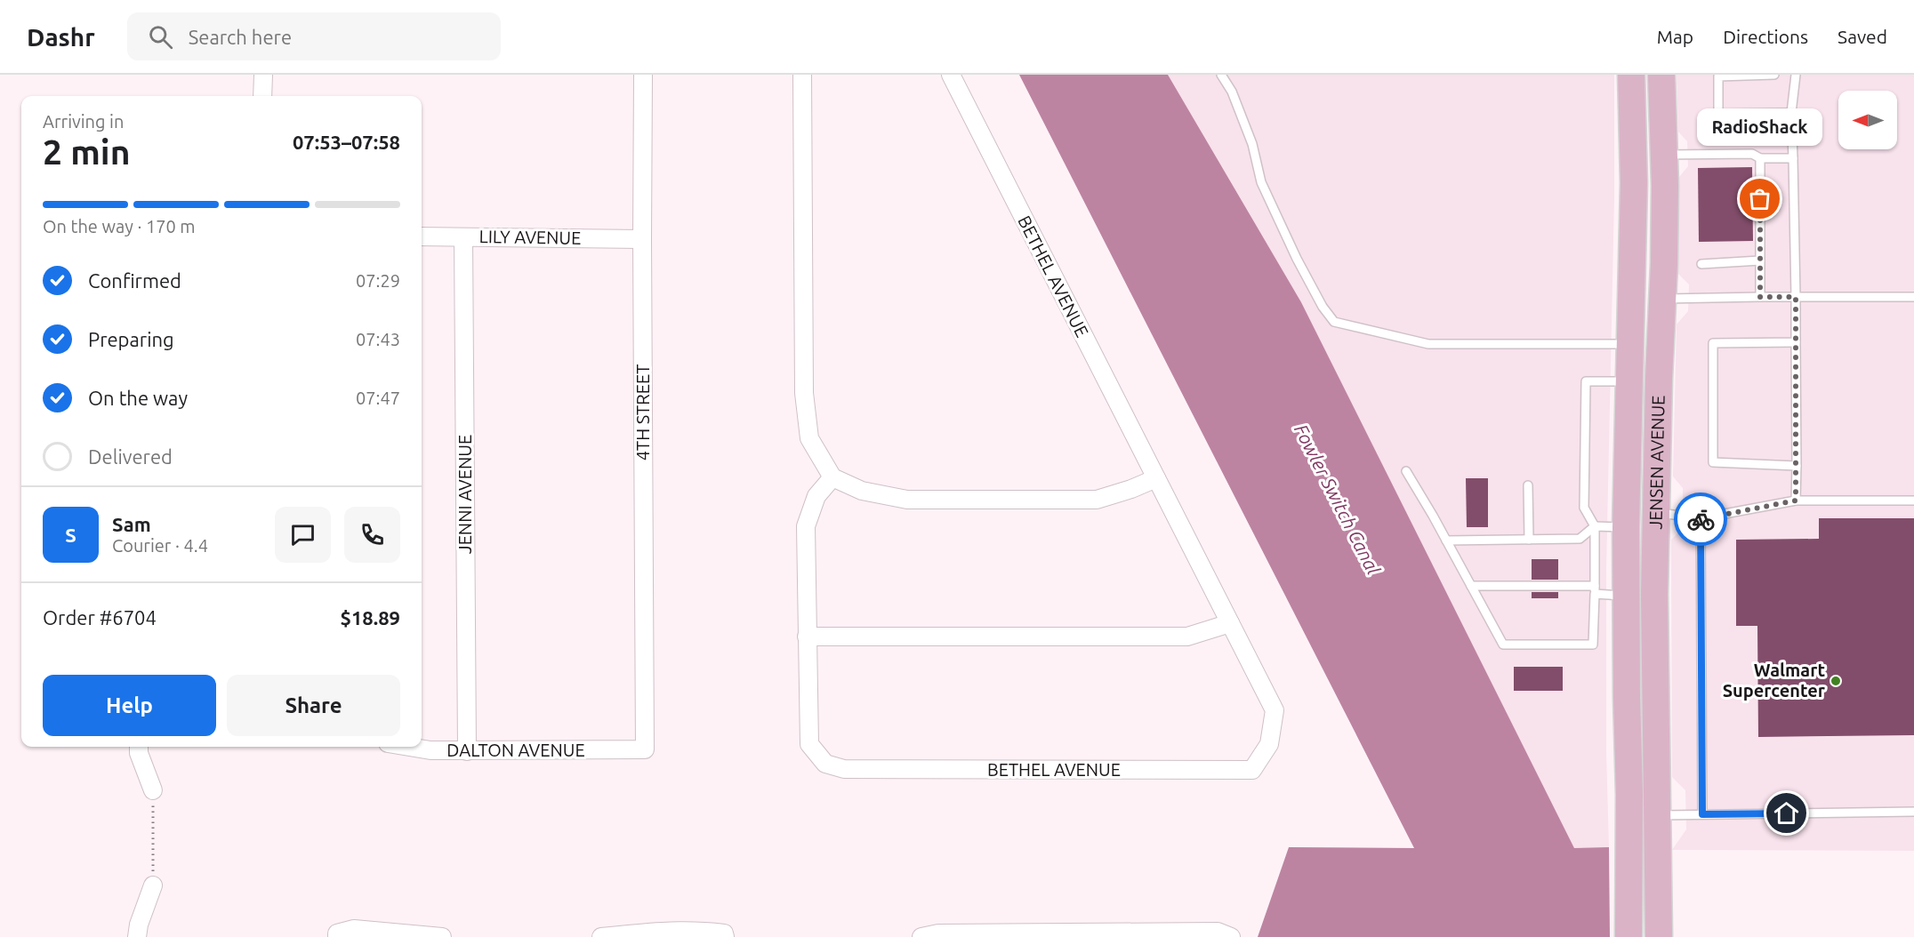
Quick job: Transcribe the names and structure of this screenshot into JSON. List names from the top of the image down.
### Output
{
  "streets": {
    "main road": ["JENSEN AVENUE"],
    "street": [
      "LILY AVENUE",
      "BETHEL AVENUE",
      "4TH STREET",
      "JENNI AVENUE",
      "DALTON AVENUE"
    ]
  },
  "crossings": [
    ["LILY AVENUE", "4TH STREET"],
    ["LILY AVENUE", "JENNI AVENUE"],
    ["4TH STREET", "DALTON AVENUE"],
    ["JENNI AVENUE", "DALTON AVENUE"]
  ],
  "water": ["Fowler Switch Canal"],
  "places": ["RadioShack", "Walmart Supercenter"],
  "north": "left",
  "page": {
    "header": "Dashr",
    "search": "Search here",
    "nav": ["Map", "Directions", "Saved"],
    "heading": ["2 min", "Arriving in", "07:53–07:58"],
    "panel": [
      "Sam",
      "Courier · 4.4",
      "Order #6704",
      "$18.89"
    ],
    "bubble": "RadioShack",
    "bar": "On the way · 170 m",
    "list": [
      ["Confirmed", "07:29"],
      ["Preparing", "07:43"],
      ["On the way", "07:47"],
      "Delivered"
    ],
    "round": "S",
    "buttons": ["Help", "Share"]
  }
}
